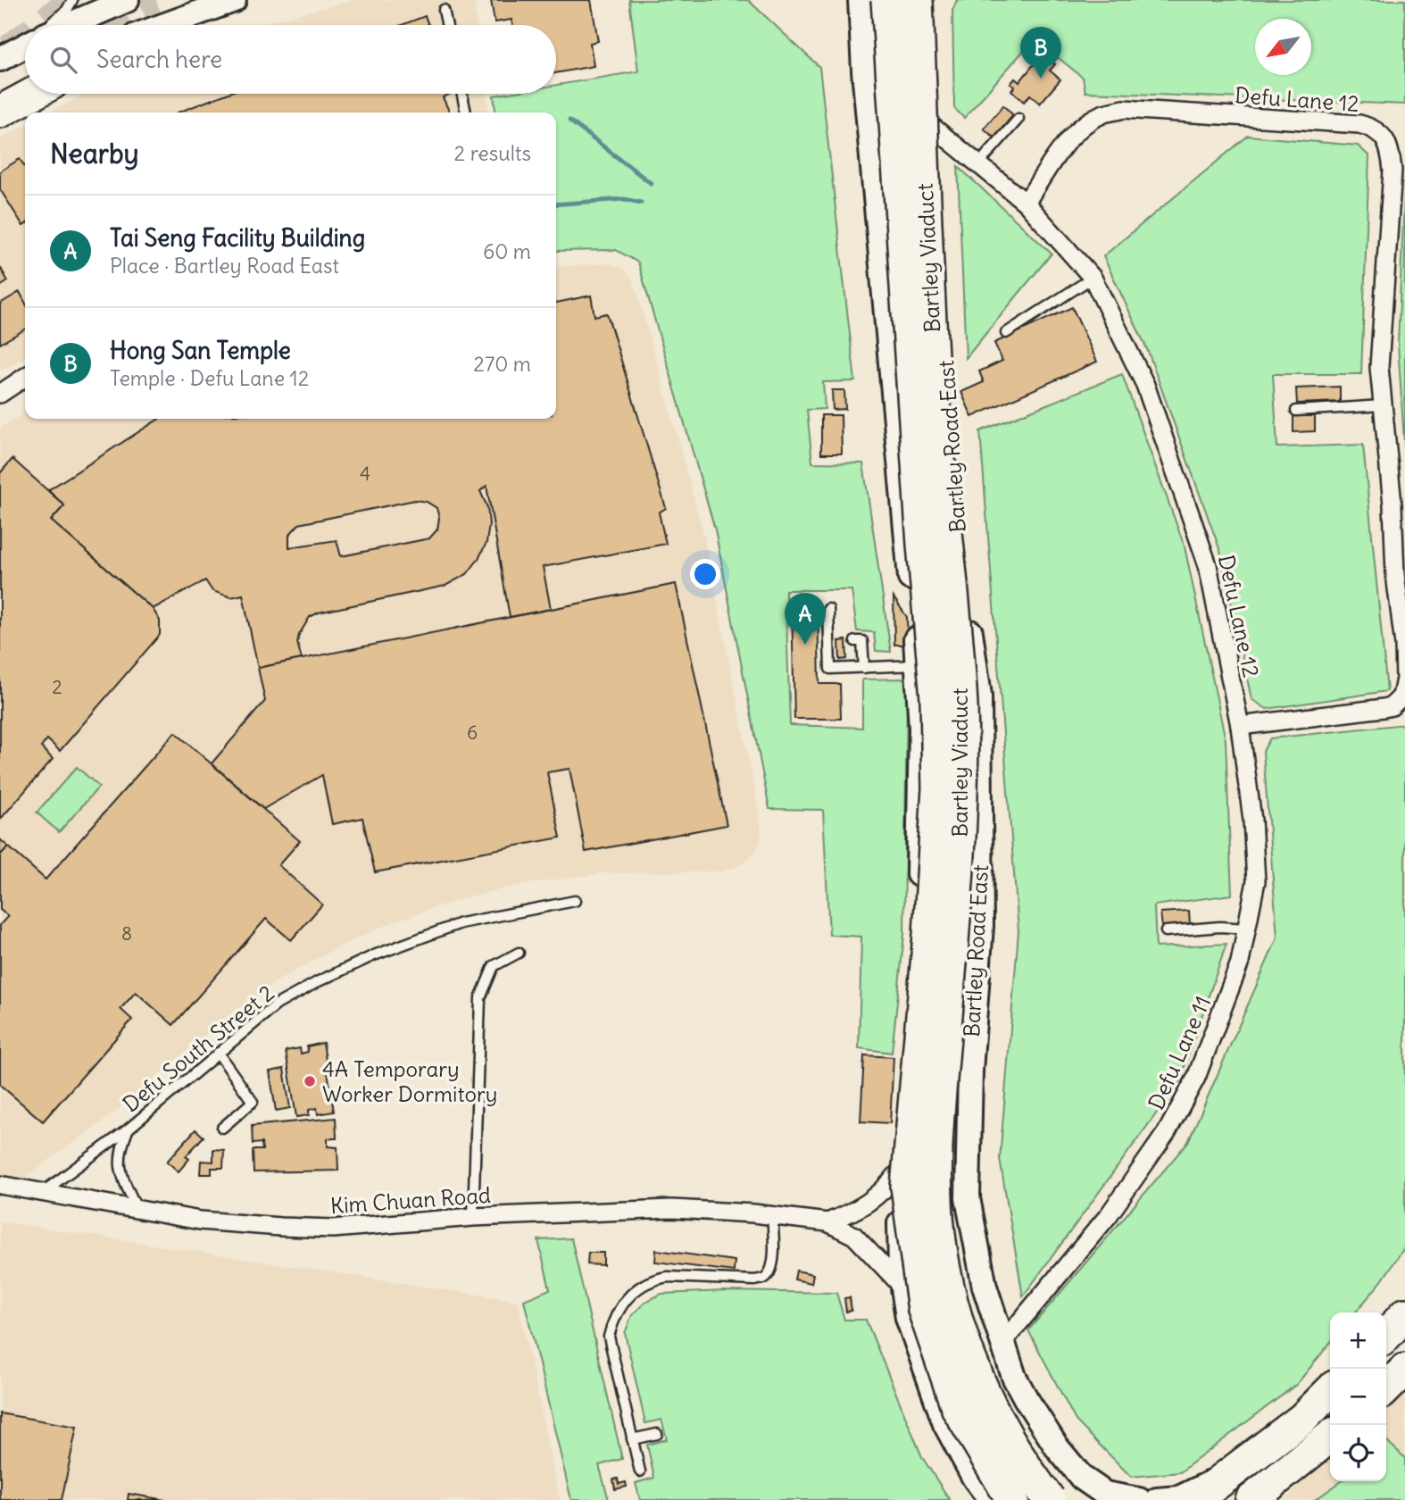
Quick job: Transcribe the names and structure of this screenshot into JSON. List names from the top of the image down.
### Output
{
  "streets": {
    "highway": ["Bartley Viaduct"],
    "main road": ["Bartley Road East"],
    "street": ["Defu Lane 12", "Defu Lane 11", "Kim Chuan Road"],
    "lane": ["Defu South Street 2"]
  },
  "crossings": [
    ["Defu Lane 12", "Bartley Road East"],
    ["Defu Lane 12", "Defu Lane 11"],
    ["Bartley Road East", "Defu Lane 11"],
    ["Defu South Street 2", "Kim Chuan Road"]
  ],
  "places": ["4A Temporary Worker Dormitory"],
  "house_numbers": [
    "4",
    "2",
    "6",
    "8"
  ],
  "north": "bottom left",
  "page": {
    "search": "Search here",
    "pins": ["B", "A"],
    "heading": ["Nearby", "2 results"],
    "list": [
      {
        "mark": "A",
        "name": "Tai Seng Facility Building",
        "note": "Place · Bartley Road East",
        "value": "60 m"
      },
      {
        "mark": "B",
        "name": "Hong San Temple",
        "note": "Temple · Defu Lane 12",
        "value": "270 m"
      }
    ],
    "map_buttons": ["+", "−"]
  }
}
